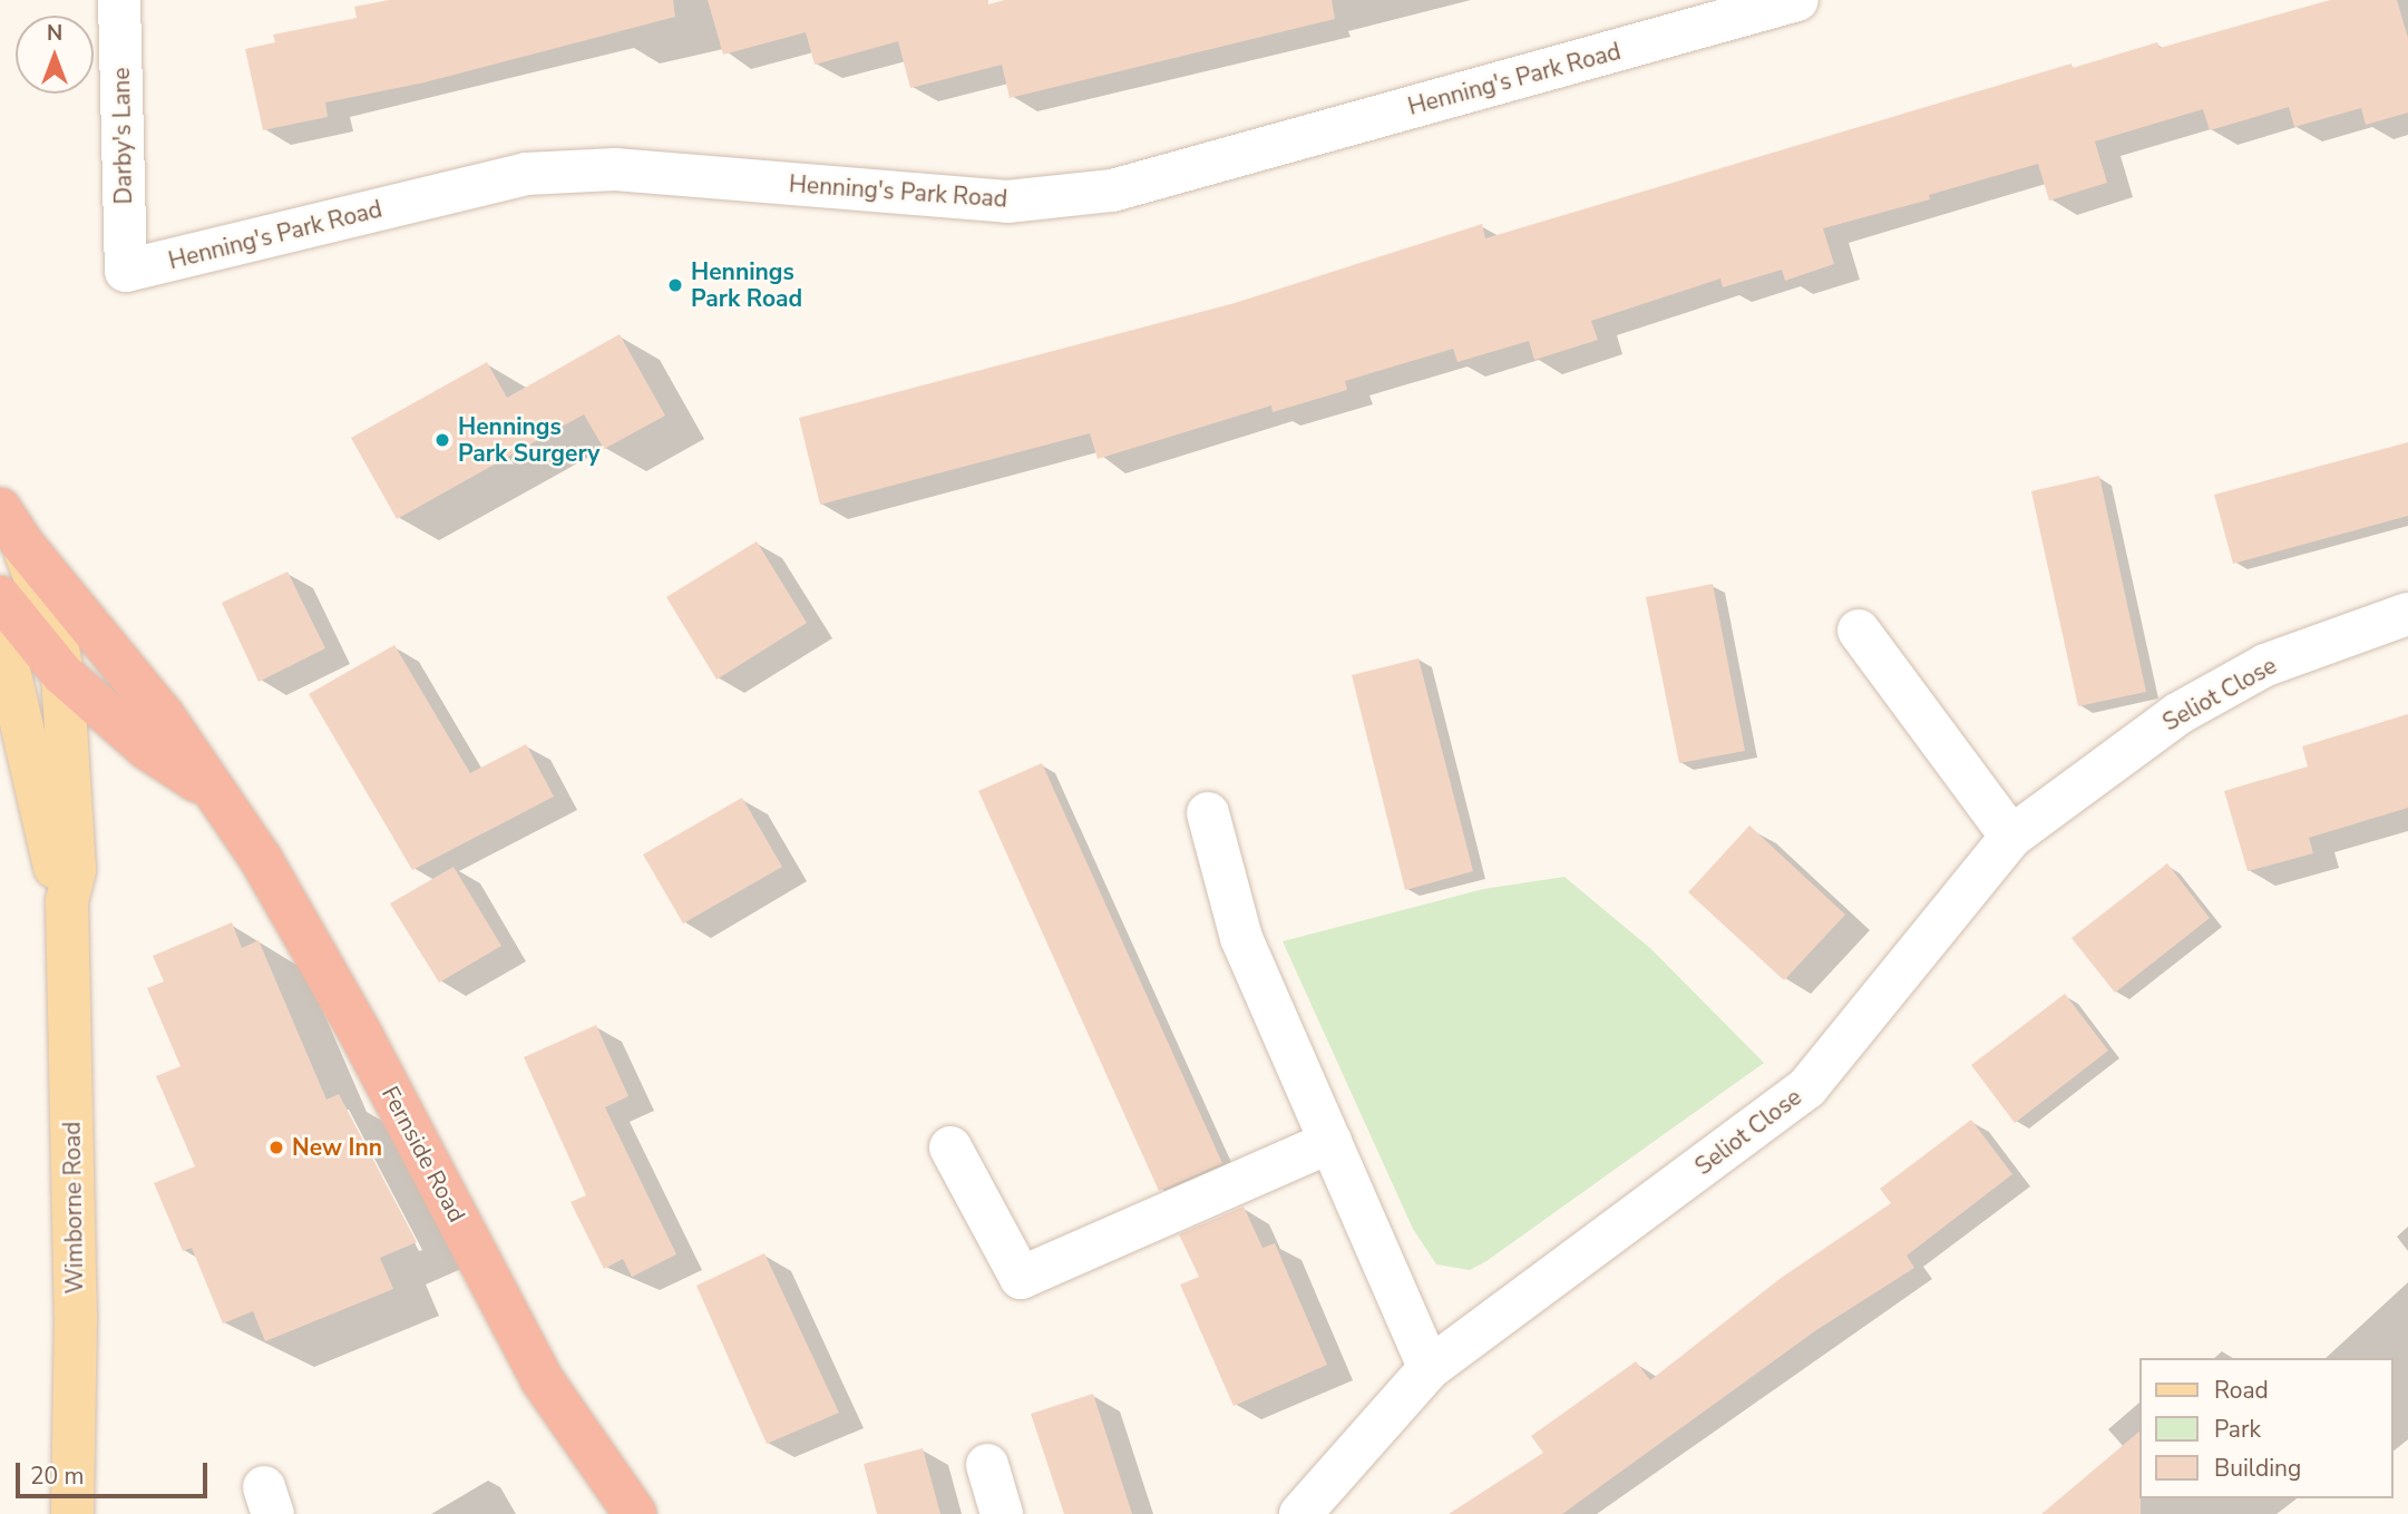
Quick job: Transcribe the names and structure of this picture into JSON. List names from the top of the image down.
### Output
{
  "streets": {
    "highway": ["Fernside Road", "Wimborne Road"],
    "street": ["Henning's Park Road", "Darby's Lane", "Seliot Close"]
  },
  "crossings": [
    ["Henning's Park Road", "Darby's Lane"],
    ["Fernside Road", "Wimborne Road"]
  ],
  "places": ["Hennings Park Road", "Hennings Park Surgery", "New Inn"],
  "legend": ["Road", "Park", "Building"],
  "scale_bar": "20 m",
  "north": "top"
}
